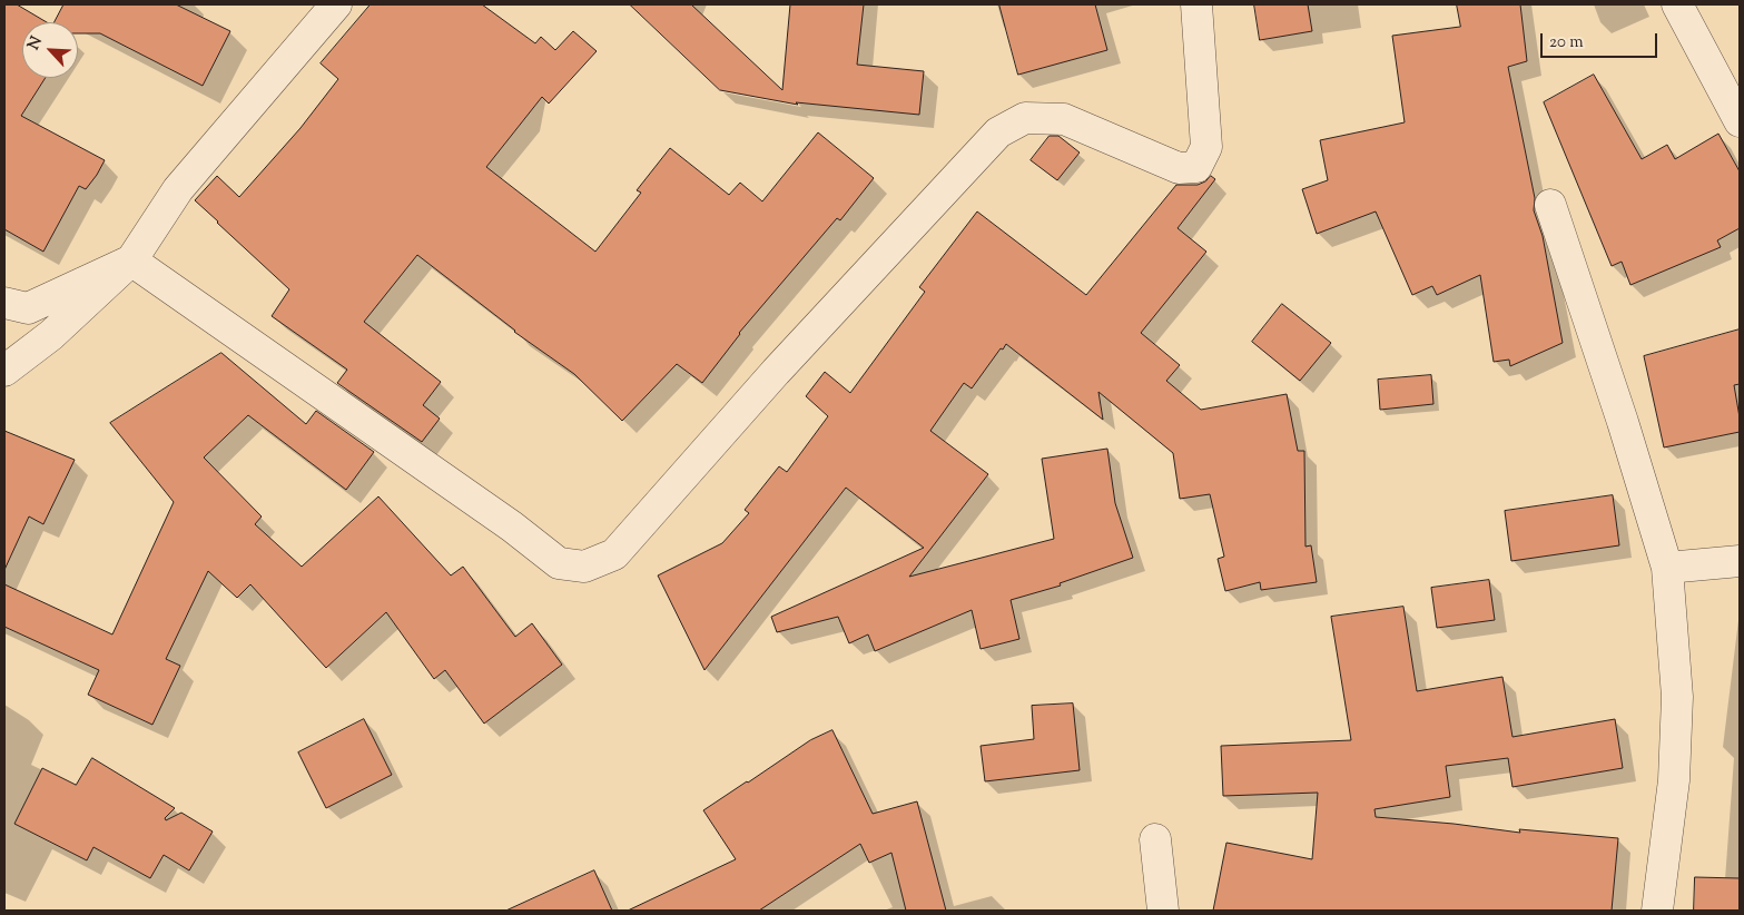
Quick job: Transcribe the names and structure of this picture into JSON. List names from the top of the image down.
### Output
{
  "scale_bar": "20 m",
  "north": "top left"
}
